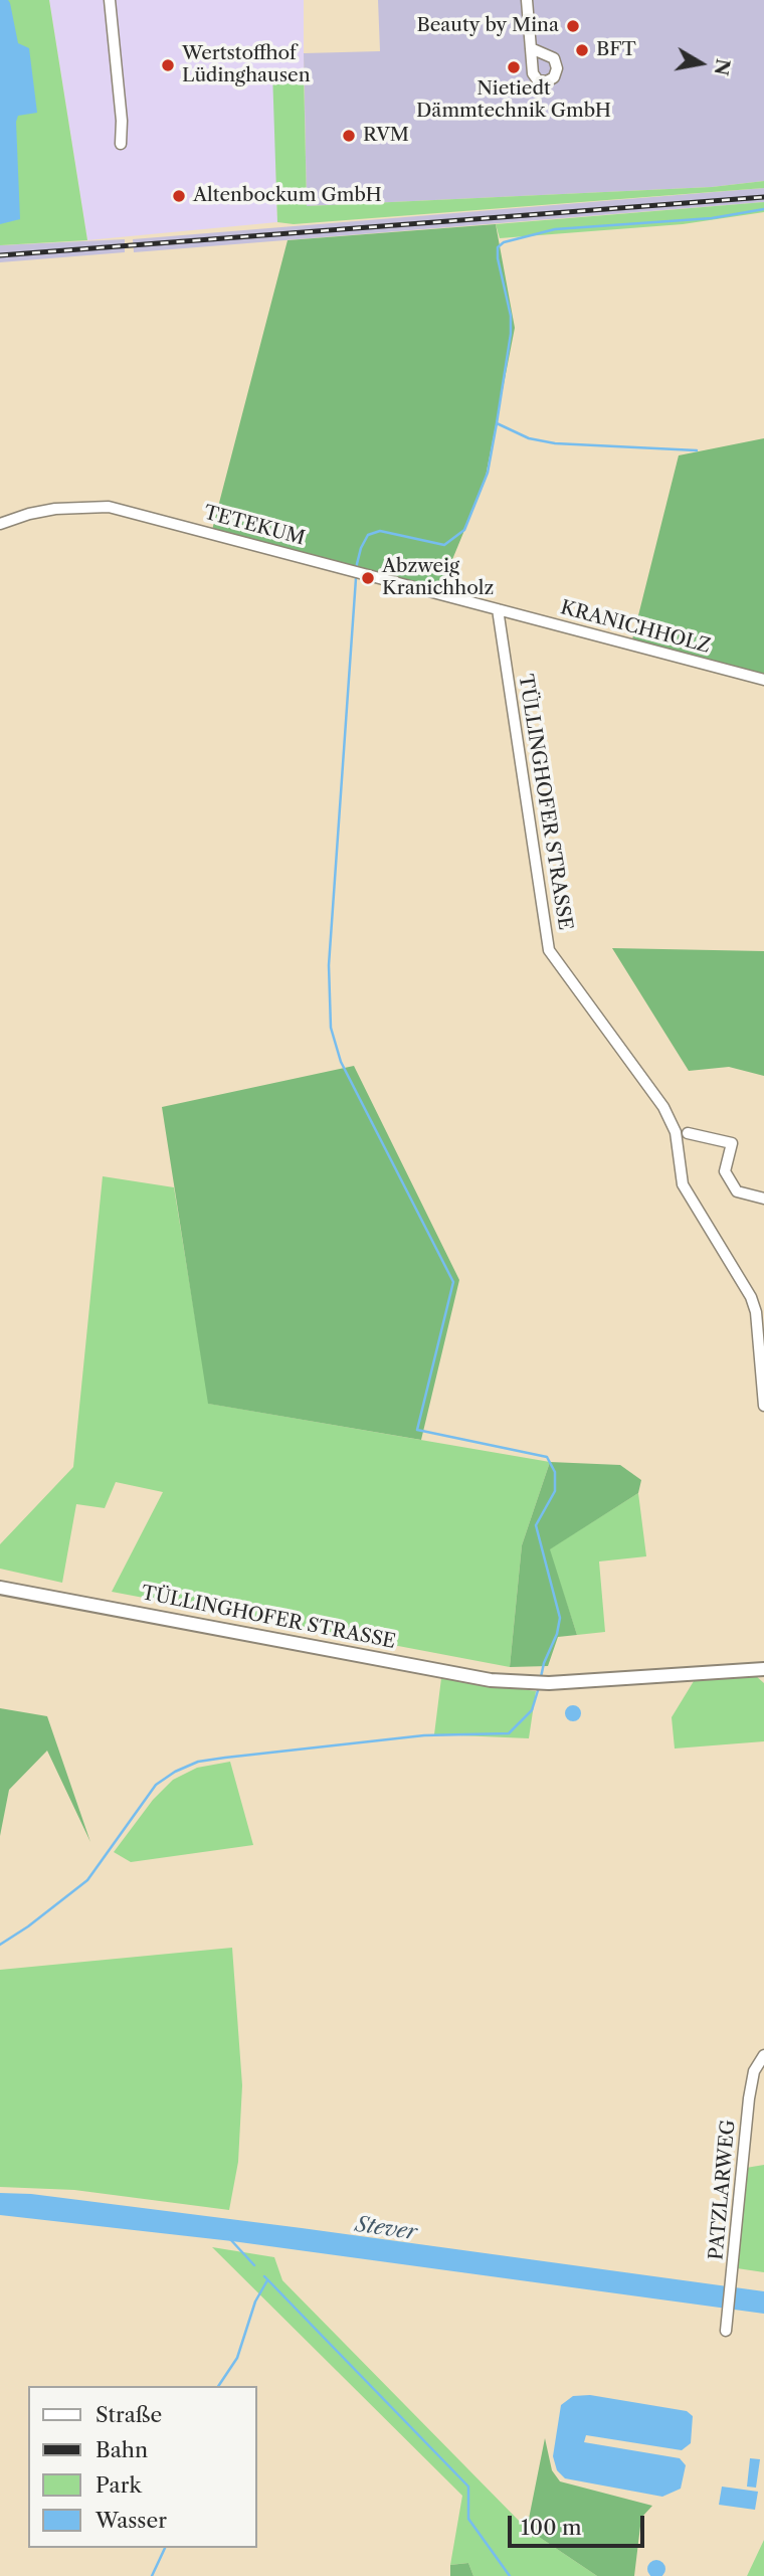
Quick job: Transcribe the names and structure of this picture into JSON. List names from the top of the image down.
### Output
{
  "streets": {
    "main road": ["TÜLLINGHOFER STRASSE"],
    "street": ["TETEKUM", "KRANICHHOLZ", "PATZLARWEG"]
  },
  "crossings": [
    ["TETEKUM", "KRANICHHOLZ"],
    ["TETEKUM", "TÜLLINGHOFER STRASSE"],
    ["KRANICHHOLZ", "TÜLLINGHOFER STRASSE"]
  ],
  "water": ["Stever"],
  "places": [
    "Beauty by Mina",
    "BFT",
    "Wertstoffhof Lüdinghausen",
    "Nietiedt Dämmtechnik GmbH",
    "RVM",
    "Altenbockum GmbH",
    "Abzweig Kranichholz"
  ],
  "legend": [
    "Straße",
    "Bahn",
    "Park",
    "Wasser"
  ],
  "scale_bar": "100 m",
  "north": "right"
}
